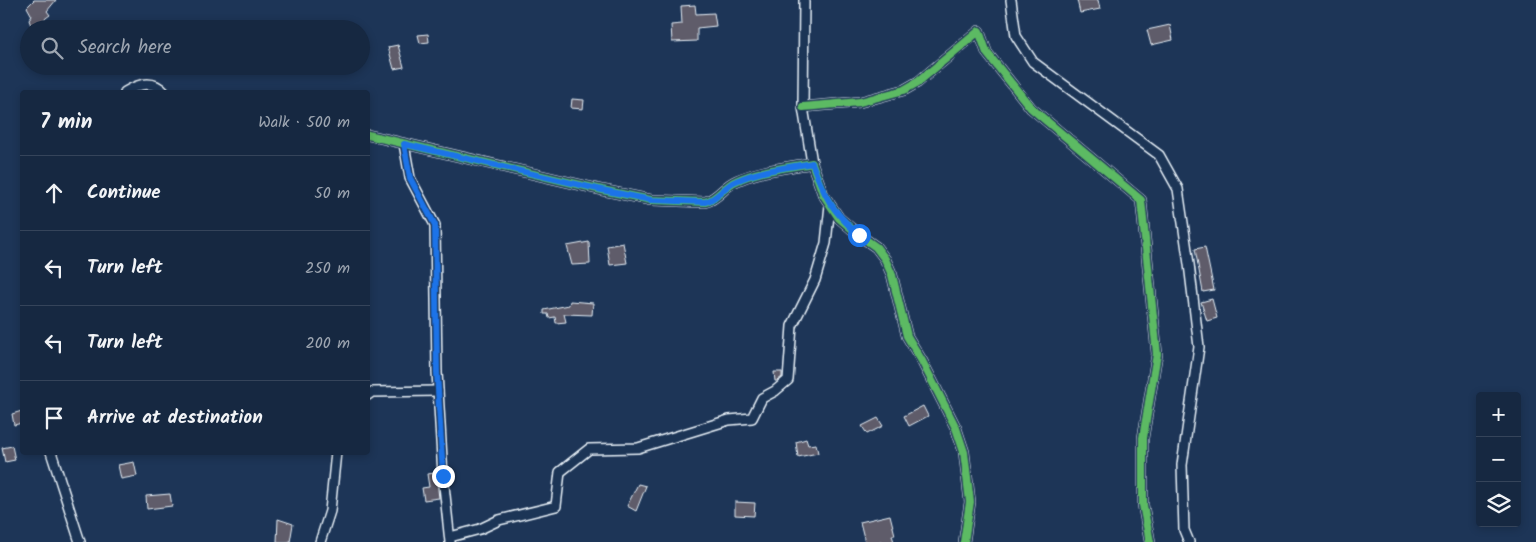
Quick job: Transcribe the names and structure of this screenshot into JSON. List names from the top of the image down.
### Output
{
  "page": {
    "search": "Search here",
    "heading": ["7 min", "Walk · 500 m"],
    "list": [
      ["Continue", "50 m"],
      ["Turn left", "250 m"],
      ["Turn left", "200 m"],
      "Arrive at destination"
    ],
    "map_buttons": ["+", "−"]
  }
}
